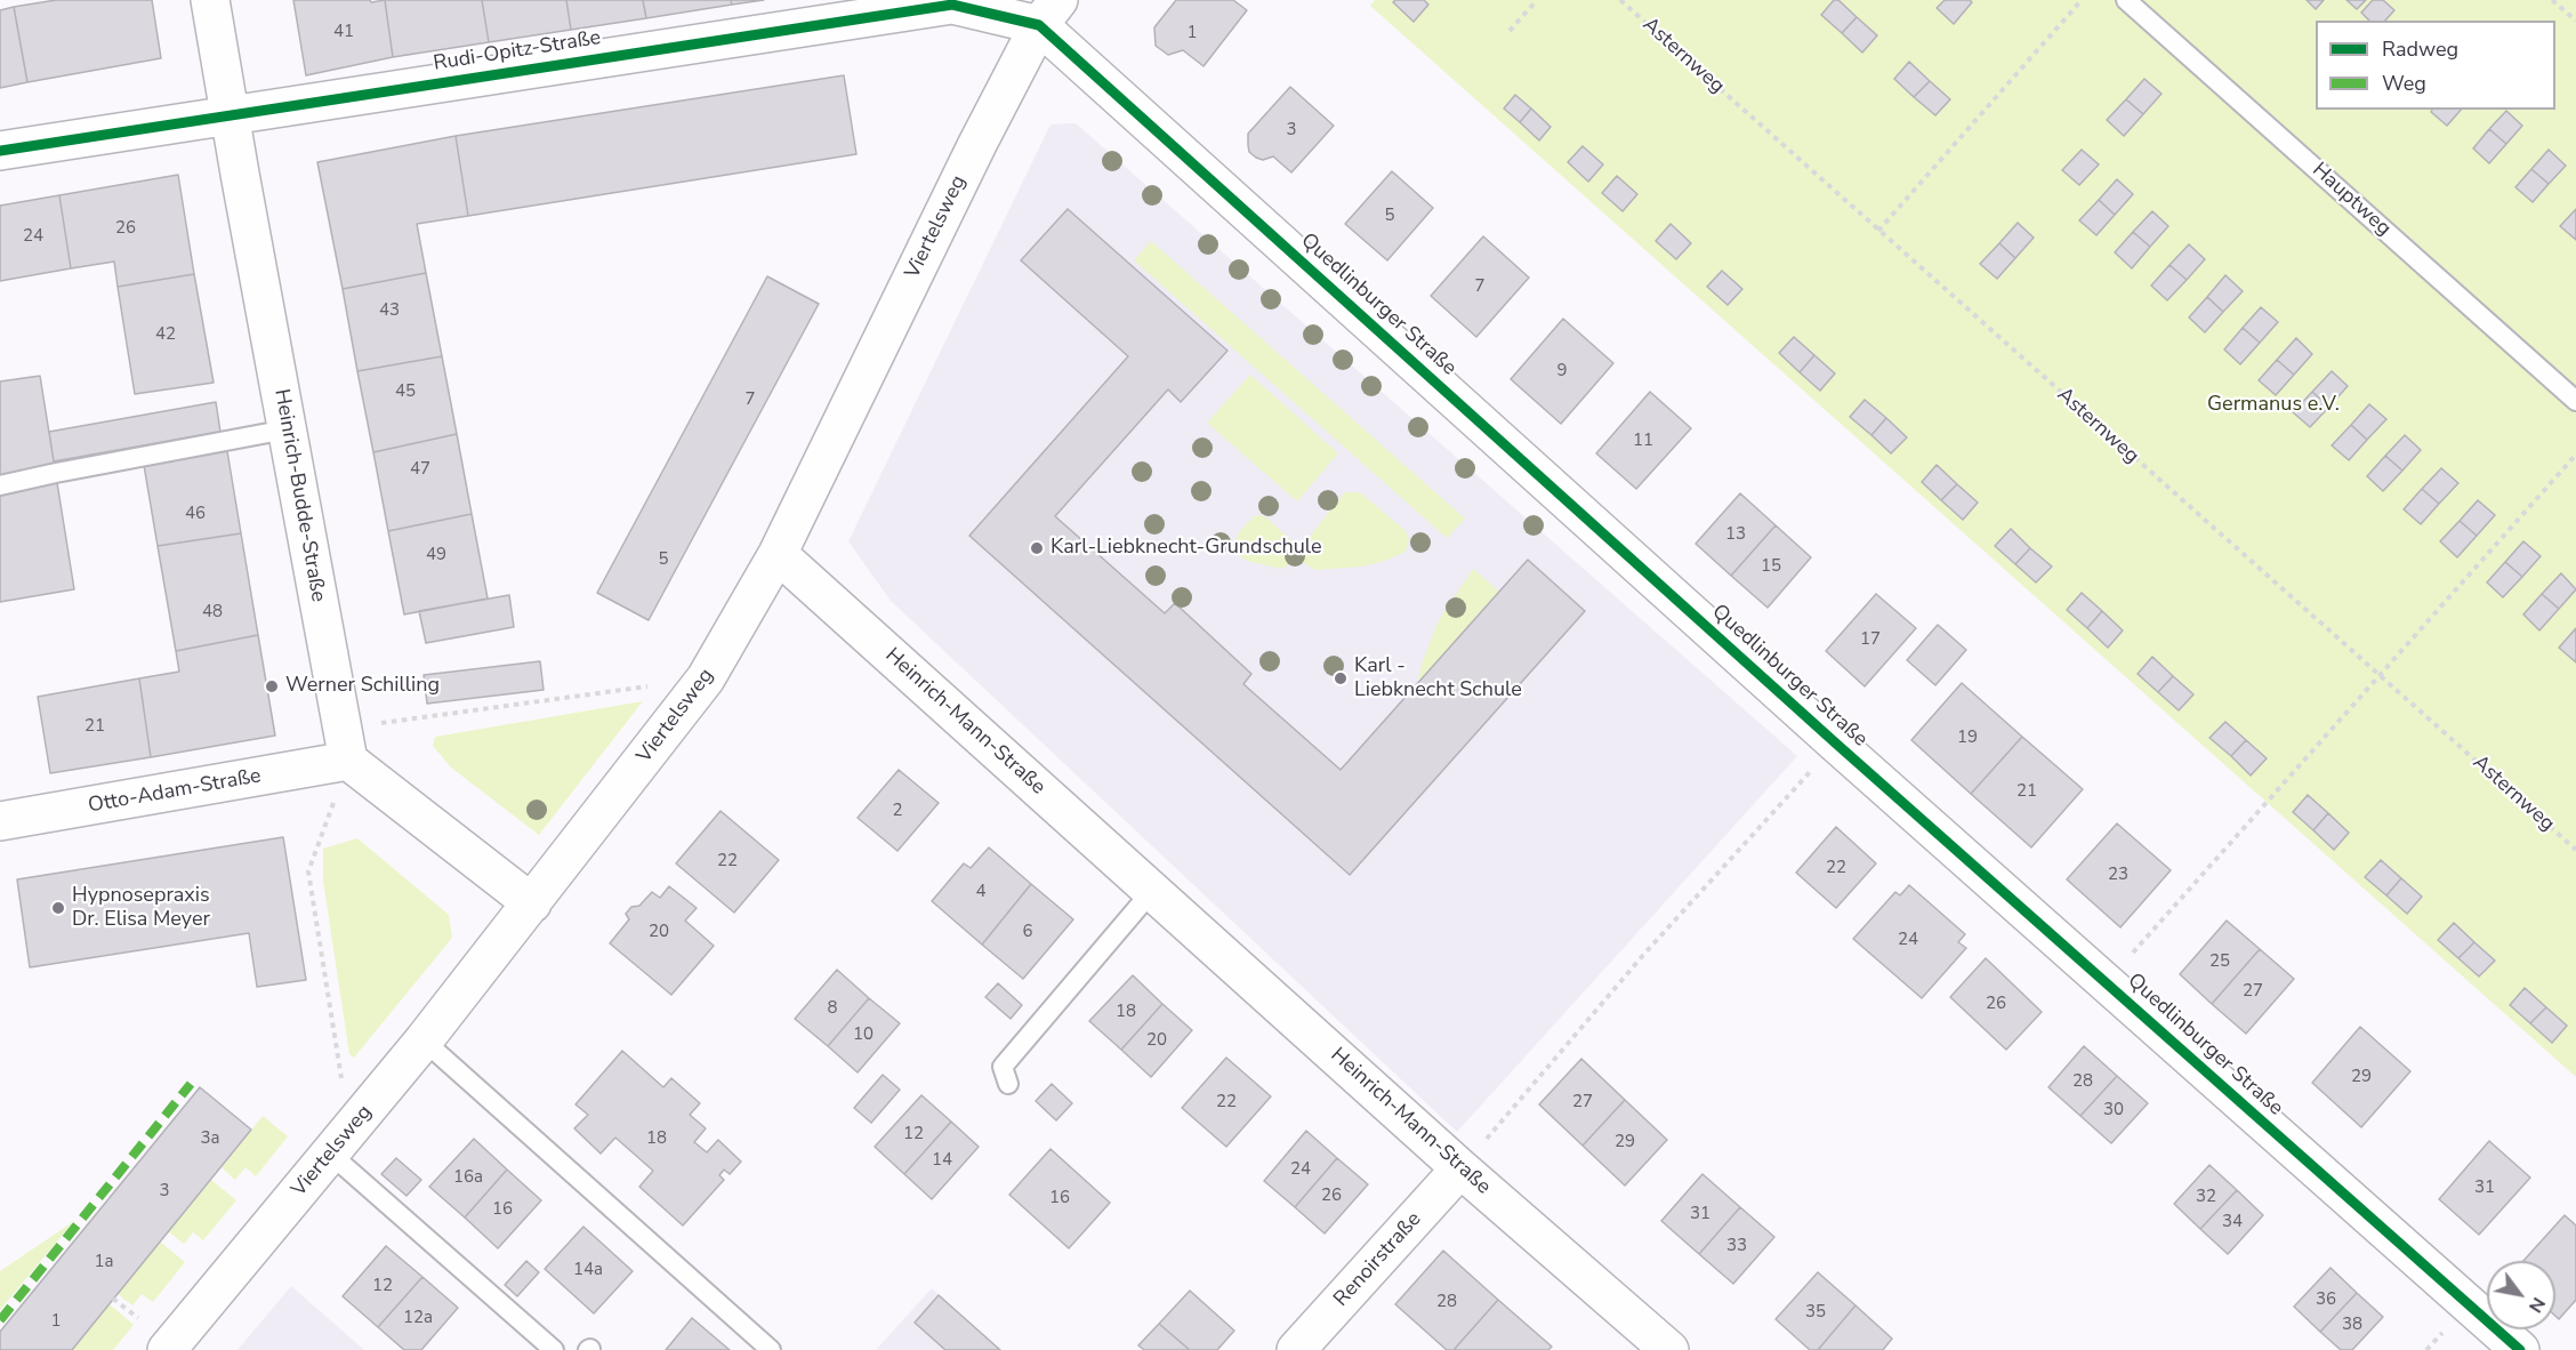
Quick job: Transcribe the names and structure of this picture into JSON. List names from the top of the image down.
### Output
{
  "streets": {
    "street": [
      "Rudi-Opitz-Straße",
      "Viertelsweg",
      "Quedlinburger Straße",
      "Heinrich-Budde-Straße",
      "Heinrich-Mann-Straße",
      "Otto-Adam-Straße",
      "Renoirstraße"
    ],
    "lane": ["Hauptweg"],
    "path": ["Asternweg"]
  },
  "crossings": [
    ["Rudi-Opitz-Straße", "Viertelsweg"],
    ["Rudi-Opitz-Straße", "Quedlinburger Straße"],
    ["Rudi-Opitz-Straße", "Heinrich-Budde-Straße"],
    ["Viertelsweg", "Quedlinburger Straße"],
    ["Viertelsweg", "Heinrich-Mann-Straße"],
    ["Heinrich-Budde-Straße", "Otto-Adam-Straße"],
    ["Heinrich-Mann-Straße", "Renoirstraße"]
  ],
  "parks": ["Germanus e.V."],
  "places": [
    "Karl-Liebknecht-Grundschule",
    "Karl - Liebknecht Schule",
    "Werner Schilling",
    "Hypnosepraxis Dr. Elisa Meyer"
  ],
  "house_numbers": [
    "41",
    "1",
    "3",
    "5",
    "26",
    "24",
    "7",
    "43",
    "42",
    "9",
    "45",
    "7",
    "11",
    "47",
    "46",
    "13",
    "49",
    "5",
    "15",
    "48",
    "17",
    "21",
    "19",
    "21",
    "2",
    "22",
    "22",
    "23",
    "4",
    "20",
    "6",
    "24",
    "25",
    "27",
    "26",
    "8",
    "18",
    "10",
    "20",
    "29",
    "28",
    "22",
    "27",
    "30",
    "12",
    "3a",
    "18",
    "29",
    "14",
    "24",
    "16a",
    "31",
    "3",
    "26",
    "32",
    "16",
    "16",
    "31",
    "34",
    "33",
    "1a",
    "14a",
    "12",
    "36",
    "28",
    "35",
    "12a",
    "1",
    "38"
  ],
  "legend": ["Radweg", "Weg"],
  "north": "bottom right"
}
